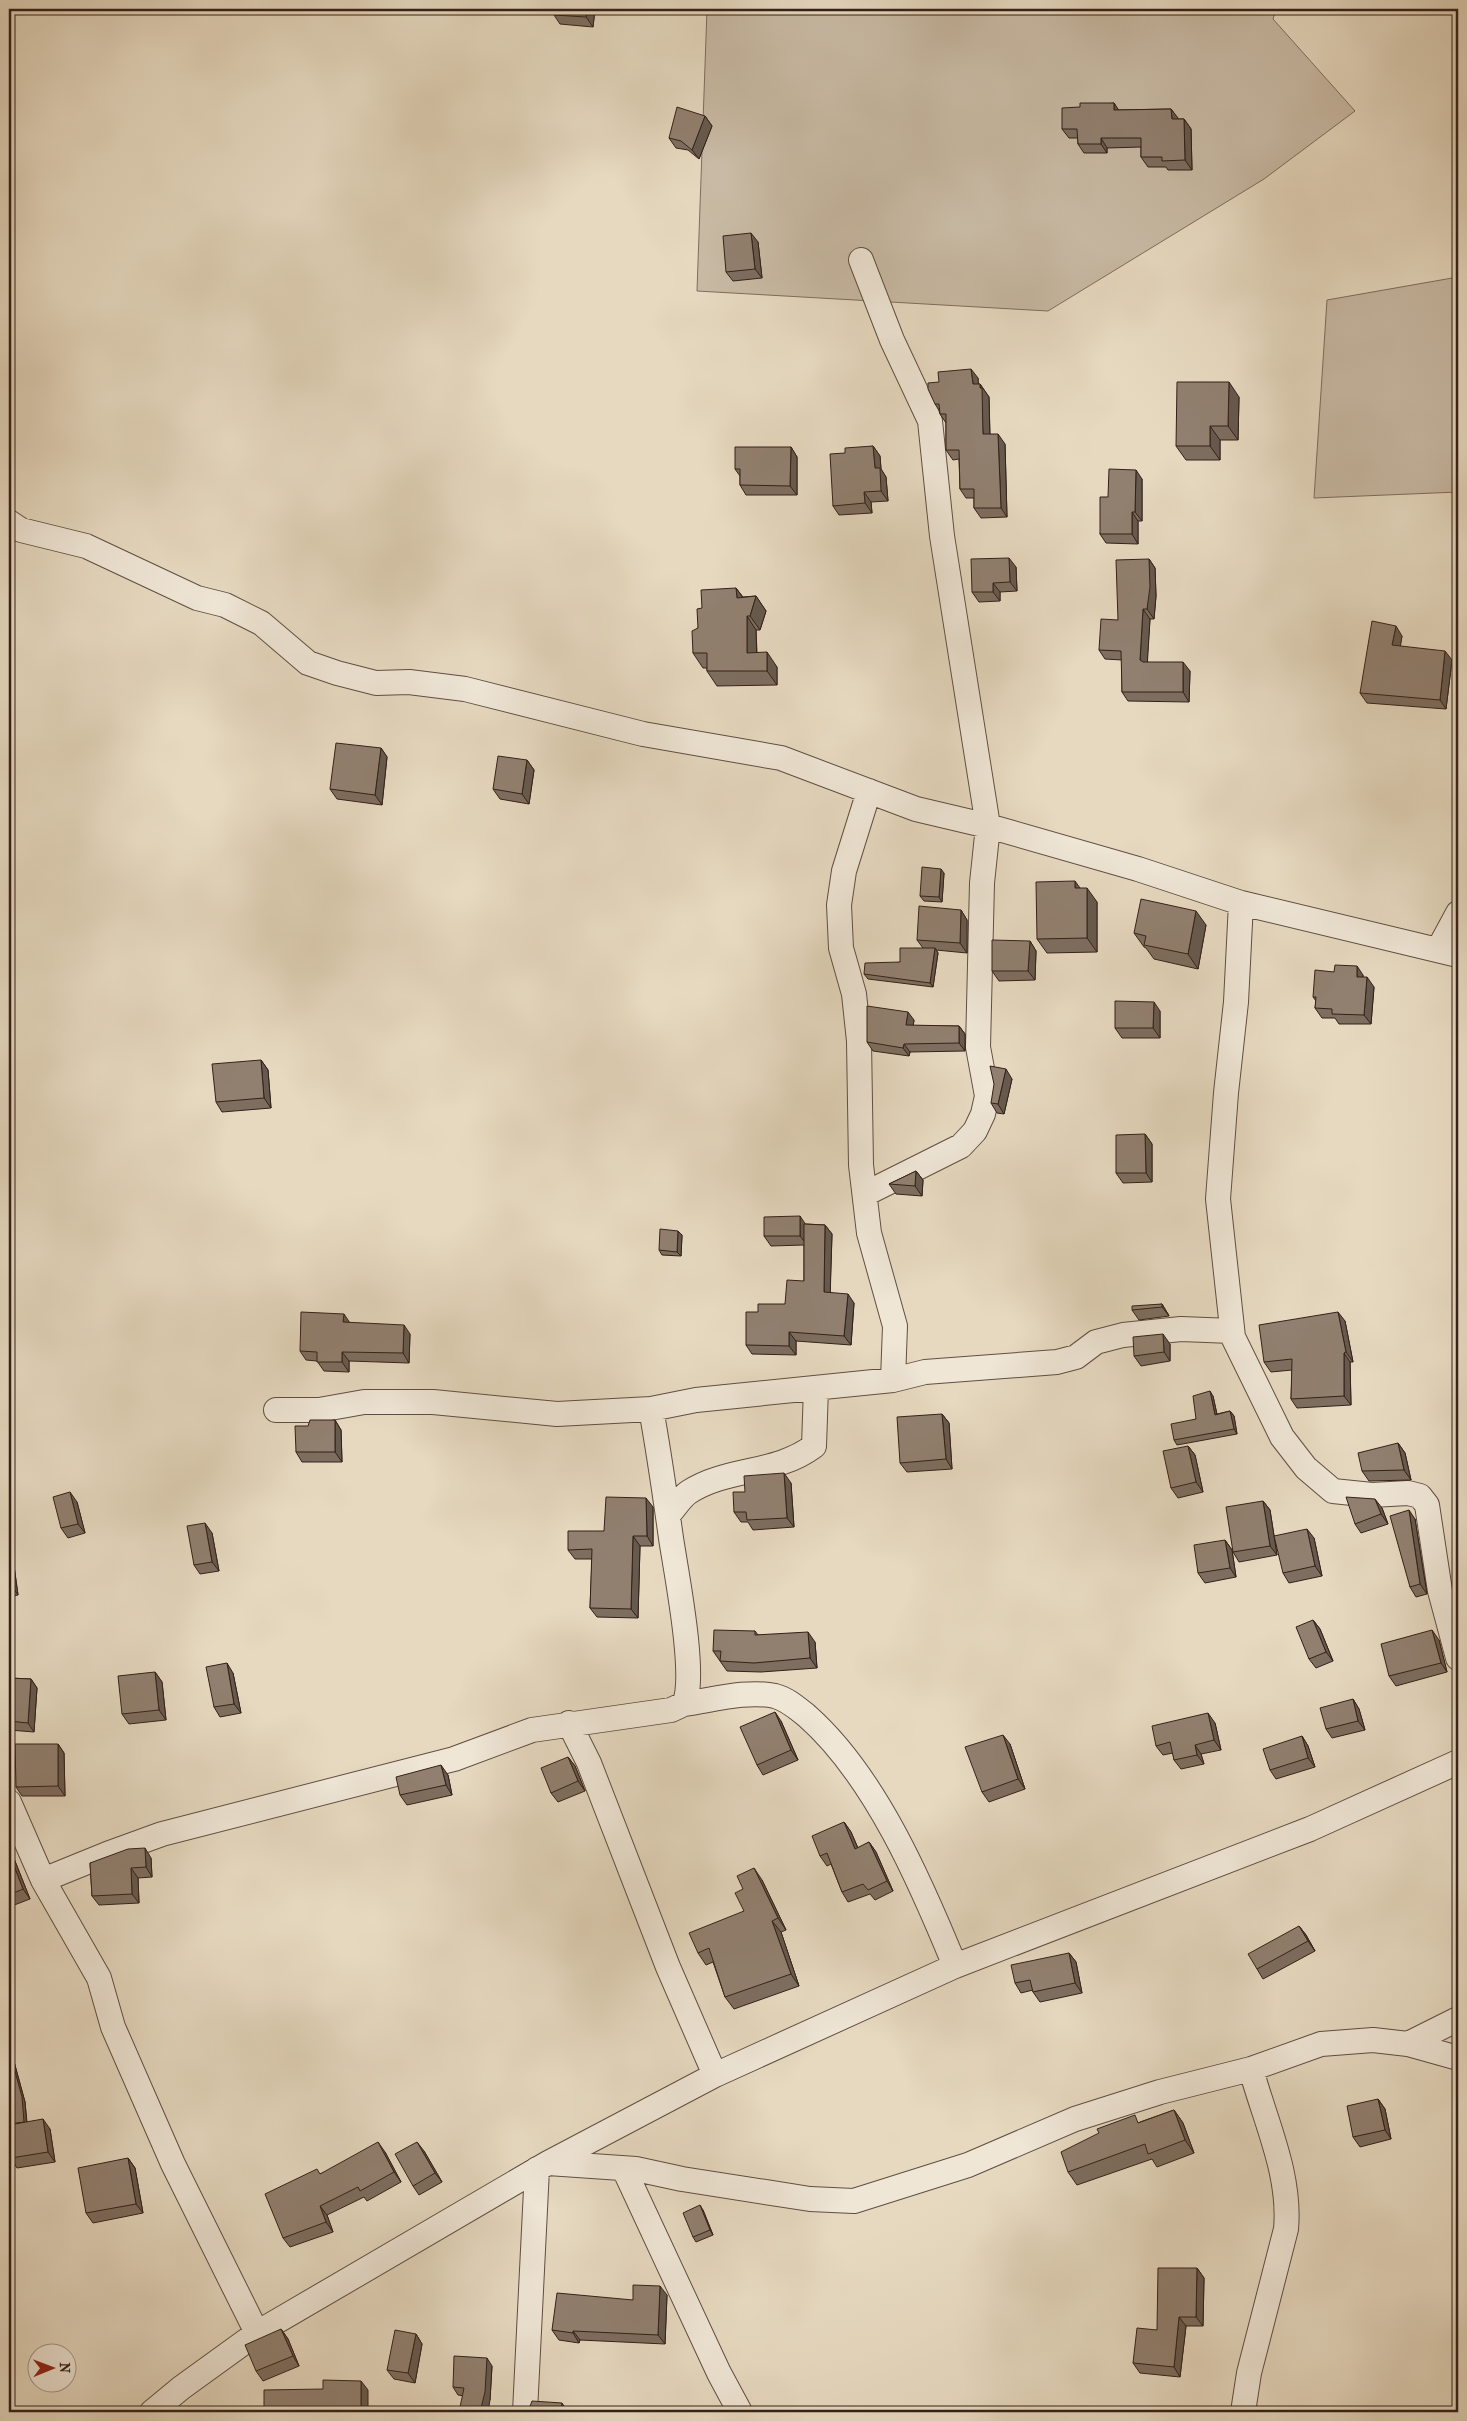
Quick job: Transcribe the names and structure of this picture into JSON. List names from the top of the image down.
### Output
{
  "north": "right"
}
